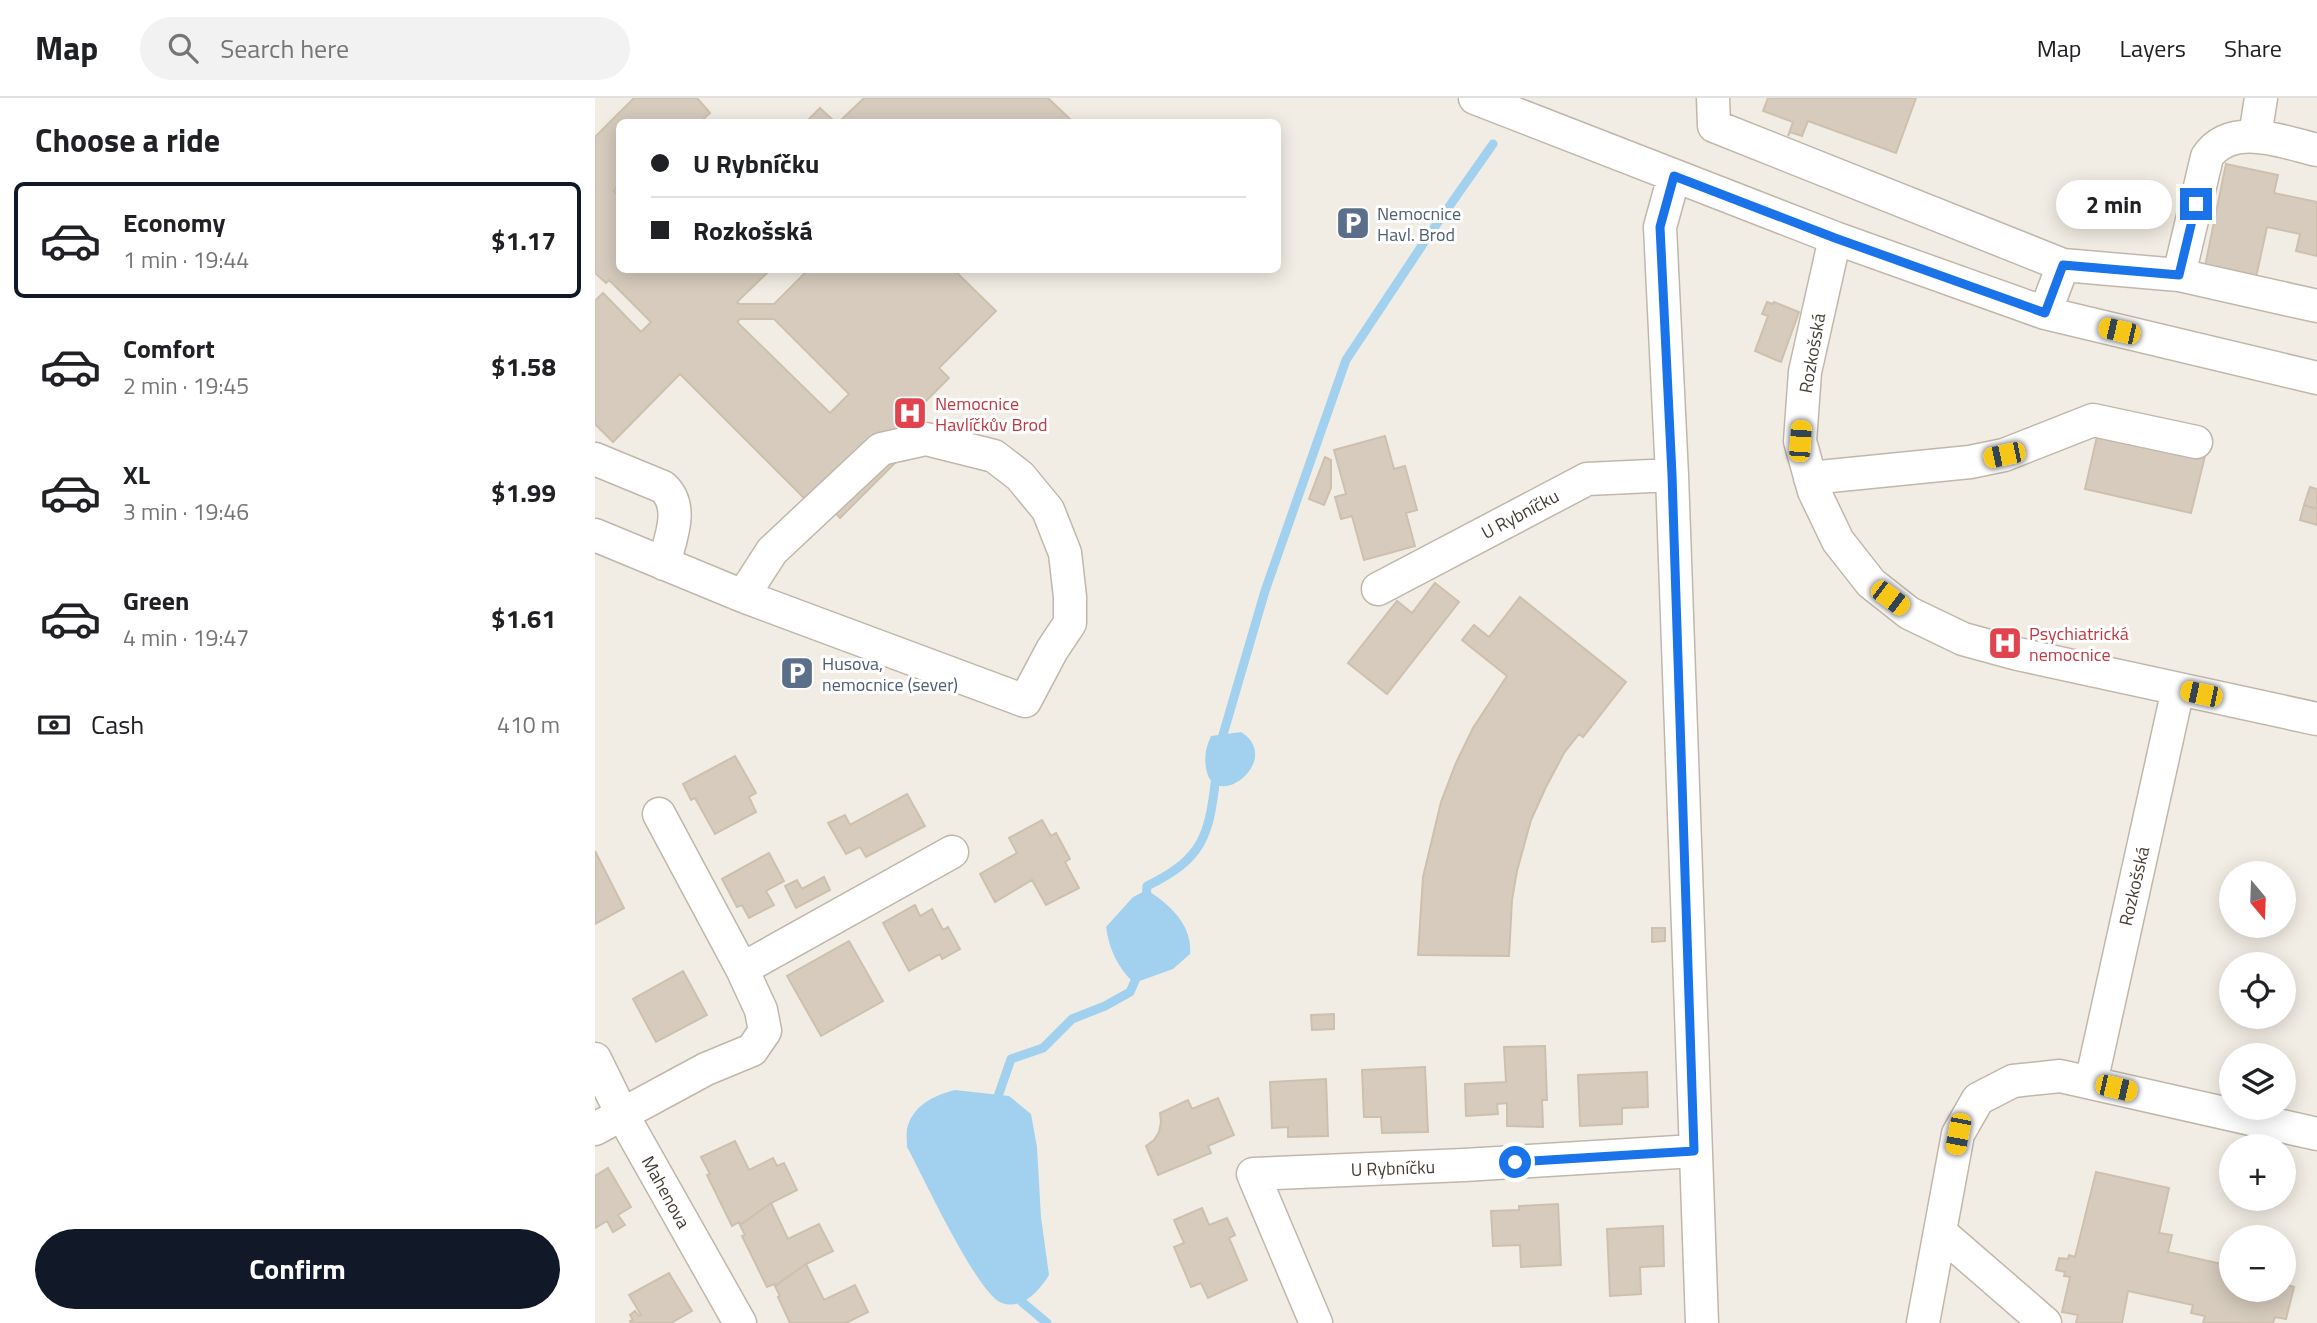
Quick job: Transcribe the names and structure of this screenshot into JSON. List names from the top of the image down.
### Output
{
  "streets": {
    "street": ["Rozkošská", "U Rybníčku", "Mahenova"]
  },
  "places": {
    "parking": ["Nemocnice Havl. Brod", "Husova, nemocnice (sever)"],
    "hospital": ["Nemocnice Havlíčkův Brod", "Psychiatrická nemocnice"]
  },
  "north": "bottom",
  "page": {
    "header": "Map",
    "search": "Search here",
    "nav": ["Map", "Layers", "Share"],
    "heading": "Choose a ride",
    "banner": ["U Rybníčku", "Rozkošská"],
    "bubble": "2 min",
    "list": [
      {
        "name": "Economy",
        "note": "1 min · 19:44",
        "value": "$1.17"
      },
      {
        "name": "Comfort",
        "note": "2 min · 19:45",
        "value": "$1.58"
      },
      {
        "name": "XL",
        "note": "3 min · 19:46",
        "value": "$1.99"
      },
      {
        "name": "Green",
        "note": "4 min · 19:47",
        "value": "$1.61"
      }
    ],
    "pay": ["Cash", "410 m"],
    "map_buttons": ["+", "−"],
    "buttons": "Confirm"
  }
}
